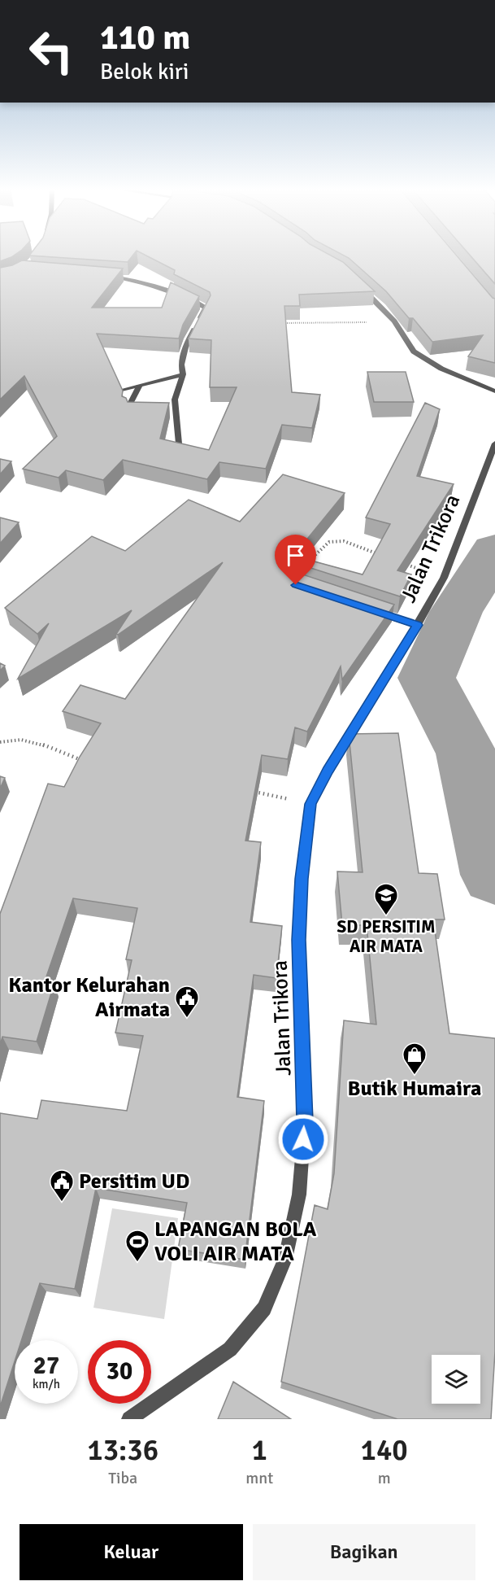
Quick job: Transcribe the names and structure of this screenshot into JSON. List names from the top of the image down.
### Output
{
  "streets": {
    "street": ["Jalan Trikora"]
  },
  "places": {
    "school or university": ["SD PERSITIM AIR MATA"],
    "public building": ["Kantor Kelurahan Airmata", "Persitim UD"],
    "shop": ["Butik Humaira"],
    "sports": ["LAPANGAN BOLA VOLI AIR MATA"]
  },
  "page": {
    "turn": ["110 m", "Belok kiri"],
    "speed": "27 km/h",
    "limit": "30",
    "eta": [
      "13:36",
      "Tiba",
      "1",
      "mnt",
      "140",
      "m"
    ],
    "buttons": ["Keluar", "Bagikan"]
  }
}
